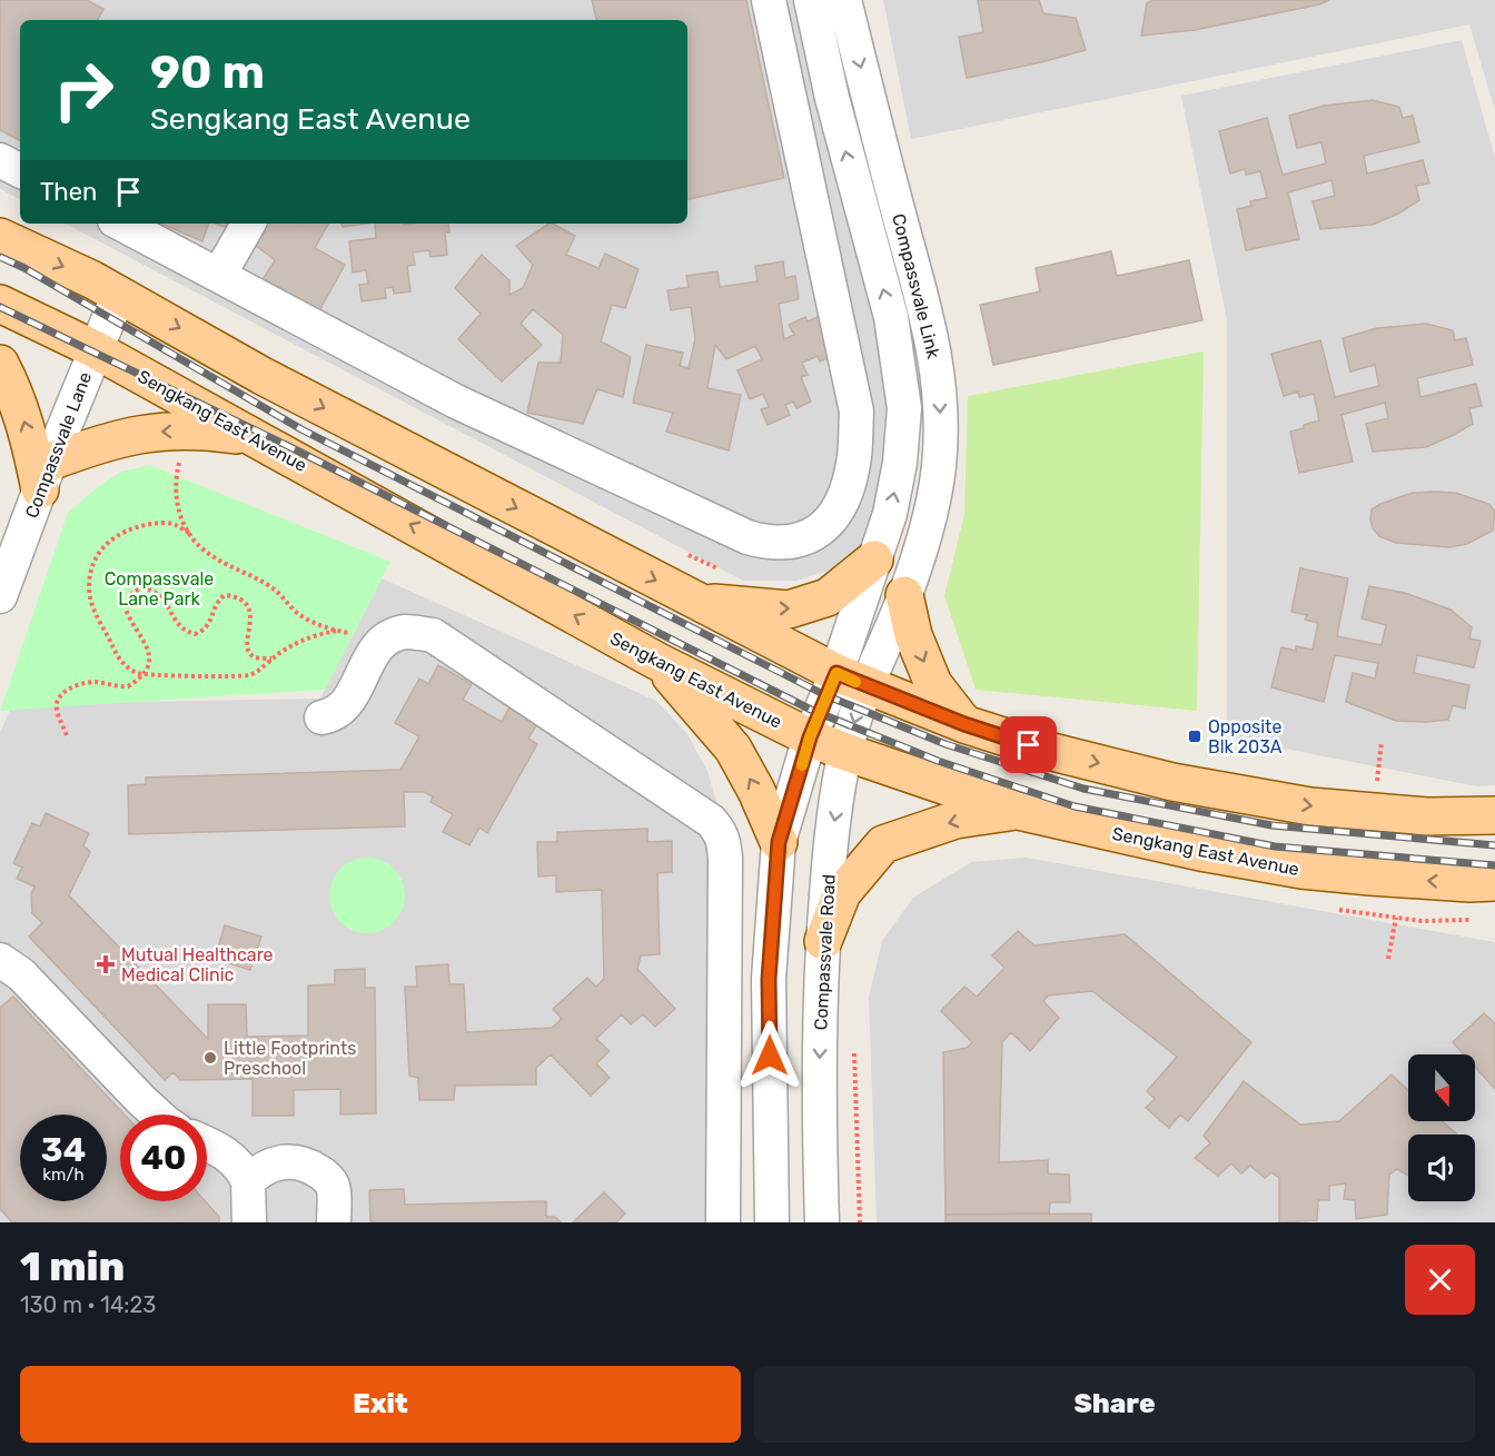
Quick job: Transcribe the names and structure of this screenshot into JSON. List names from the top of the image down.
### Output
{
  "streets": {
    "main road": ["Sengkang East Avenue"],
    "street": ["Compassvale Link", "Compassvale Lane", "Compassvale Road"]
  },
  "crossings": [
    ["Compassvale Link", "Compassvale Road"],
    ["Sengkang East Avenue", "Compassvale Lane"],
    ["Sengkang East Avenue", "Compassvale Road"]
  ],
  "parks": ["Compassvale Lane Park"],
  "places": {
    "transit": ["Opposite Blk 203A"],
    "health": ["Mutual Healthcare Medical Clinic"],
    "other": ["Little Footprints Preschool"]
  },
  "north": "bottom",
  "page": {
    "turn": ["90 m", "Sengkang East Avenue"],
    "then": "Then",
    "speed": "34 km/h",
    "limit": "40",
    "heading": ["1 min", "130 m · 14:23"],
    "buttons": ["Exit", "Share"]
  }
}
